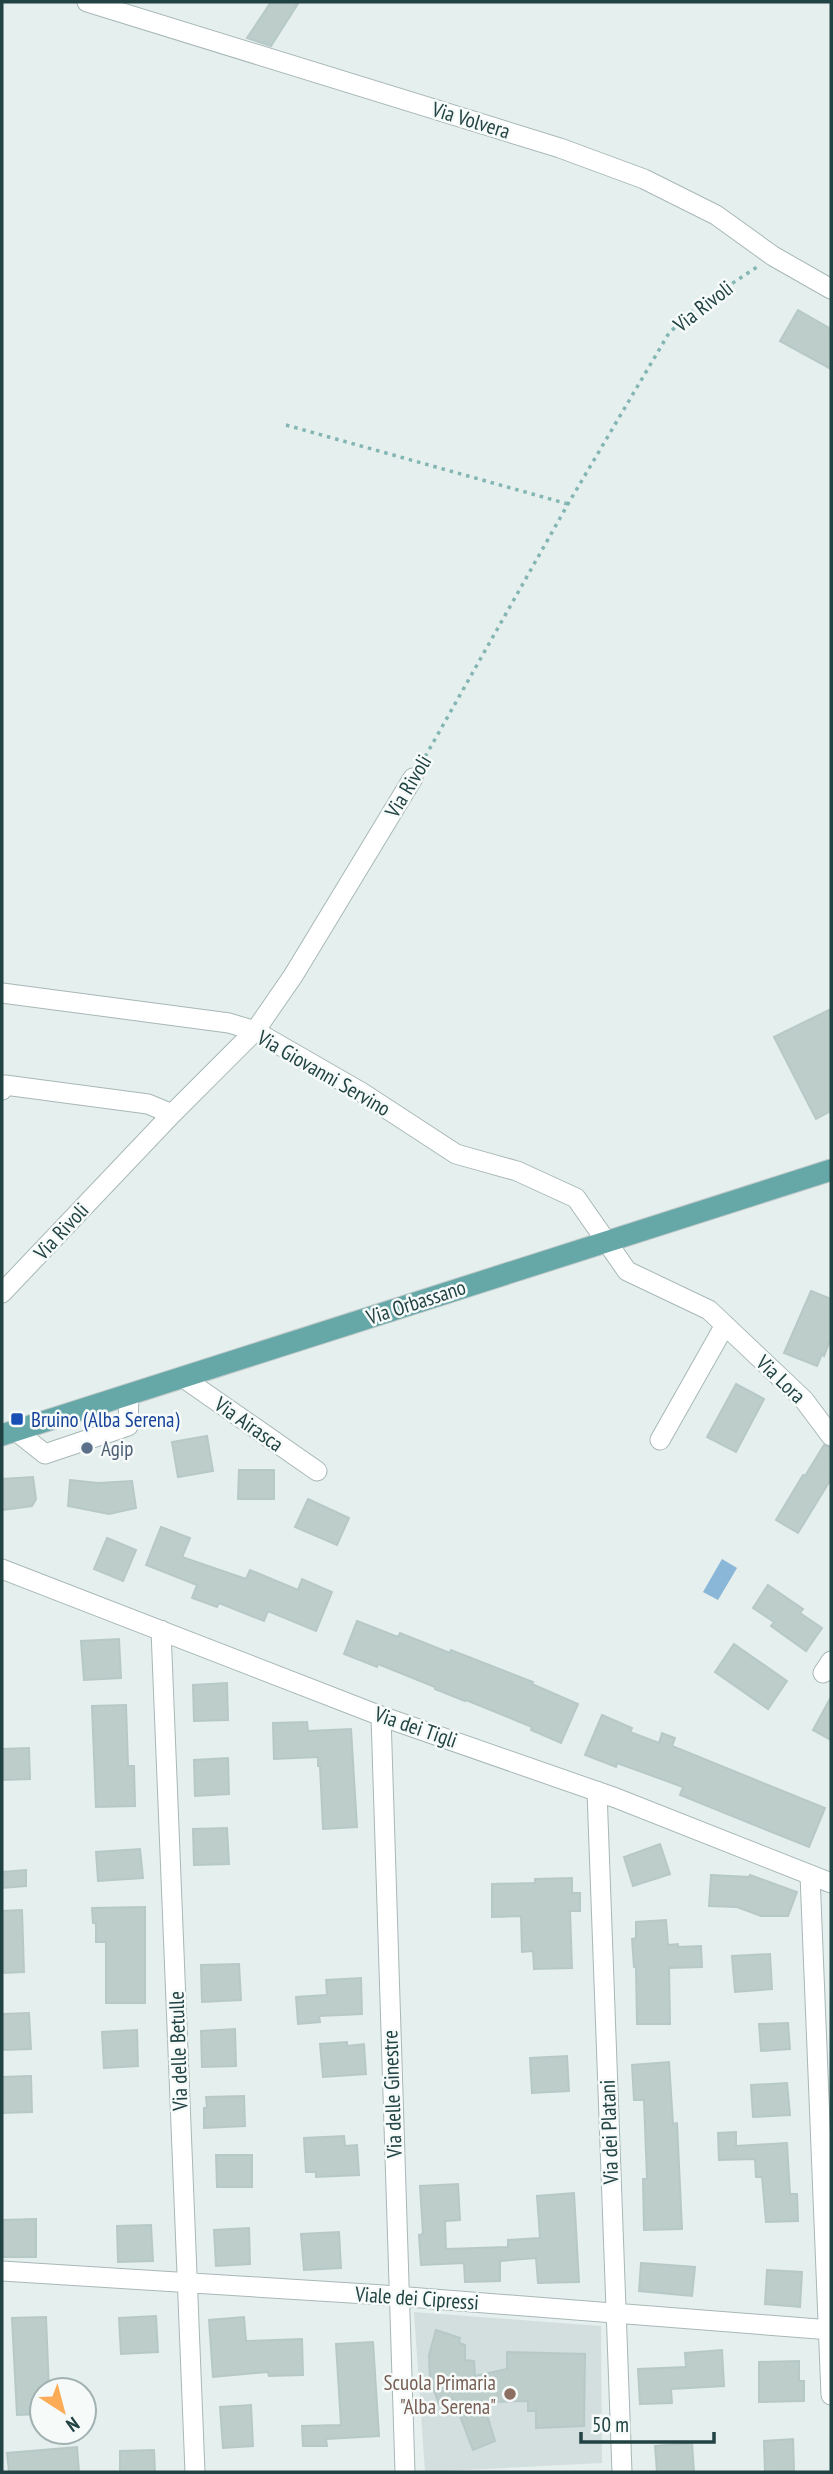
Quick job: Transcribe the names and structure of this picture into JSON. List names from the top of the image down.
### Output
{
  "streets": {
    "main road": ["Via Orbassano"],
    "street": [
      "Via Volvera",
      "Via Rivoli",
      "Via Giovanni Servino",
      "Via Lora",
      "Via Airasca",
      "Via dei Tigli",
      "Via delle Betulle",
      "Via delle Ginestre",
      "Via dei Platani",
      "Viale dei Cipressi"
    ]
  },
  "crossings": [
    ["Via Volvera", "Via Rivoli"],
    ["Via Rivoli", "Via Giovanni Servino"],
    ["Via Giovanni Servino", "Via Orbassano"],
    ["Via Giovanni Servino", "Via Lora"],
    ["Via Orbassano", "Via Lora"],
    ["Via Orbassano", "Via Airasca"],
    ["Via dei Tigli", "Via delle Betulle"],
    ["Via dei Tigli", "Via delle Ginestre"],
    ["Via dei Tigli", "Via dei Platani"],
    ["Via delle Betulle", "Viale dei Cipressi"],
    ["Via delle Ginestre", "Viale dei Cipressi"],
    ["Via dei Platani", "Viale dei Cipressi"]
  ],
  "places": {
    "transit": ["Bruino (Alba Serena)"],
    "other": ["Agip", "Scuola Primaria \"Alba Serena\""]
  },
  "scale_bar": "50 m",
  "north": "bottom right"
}
